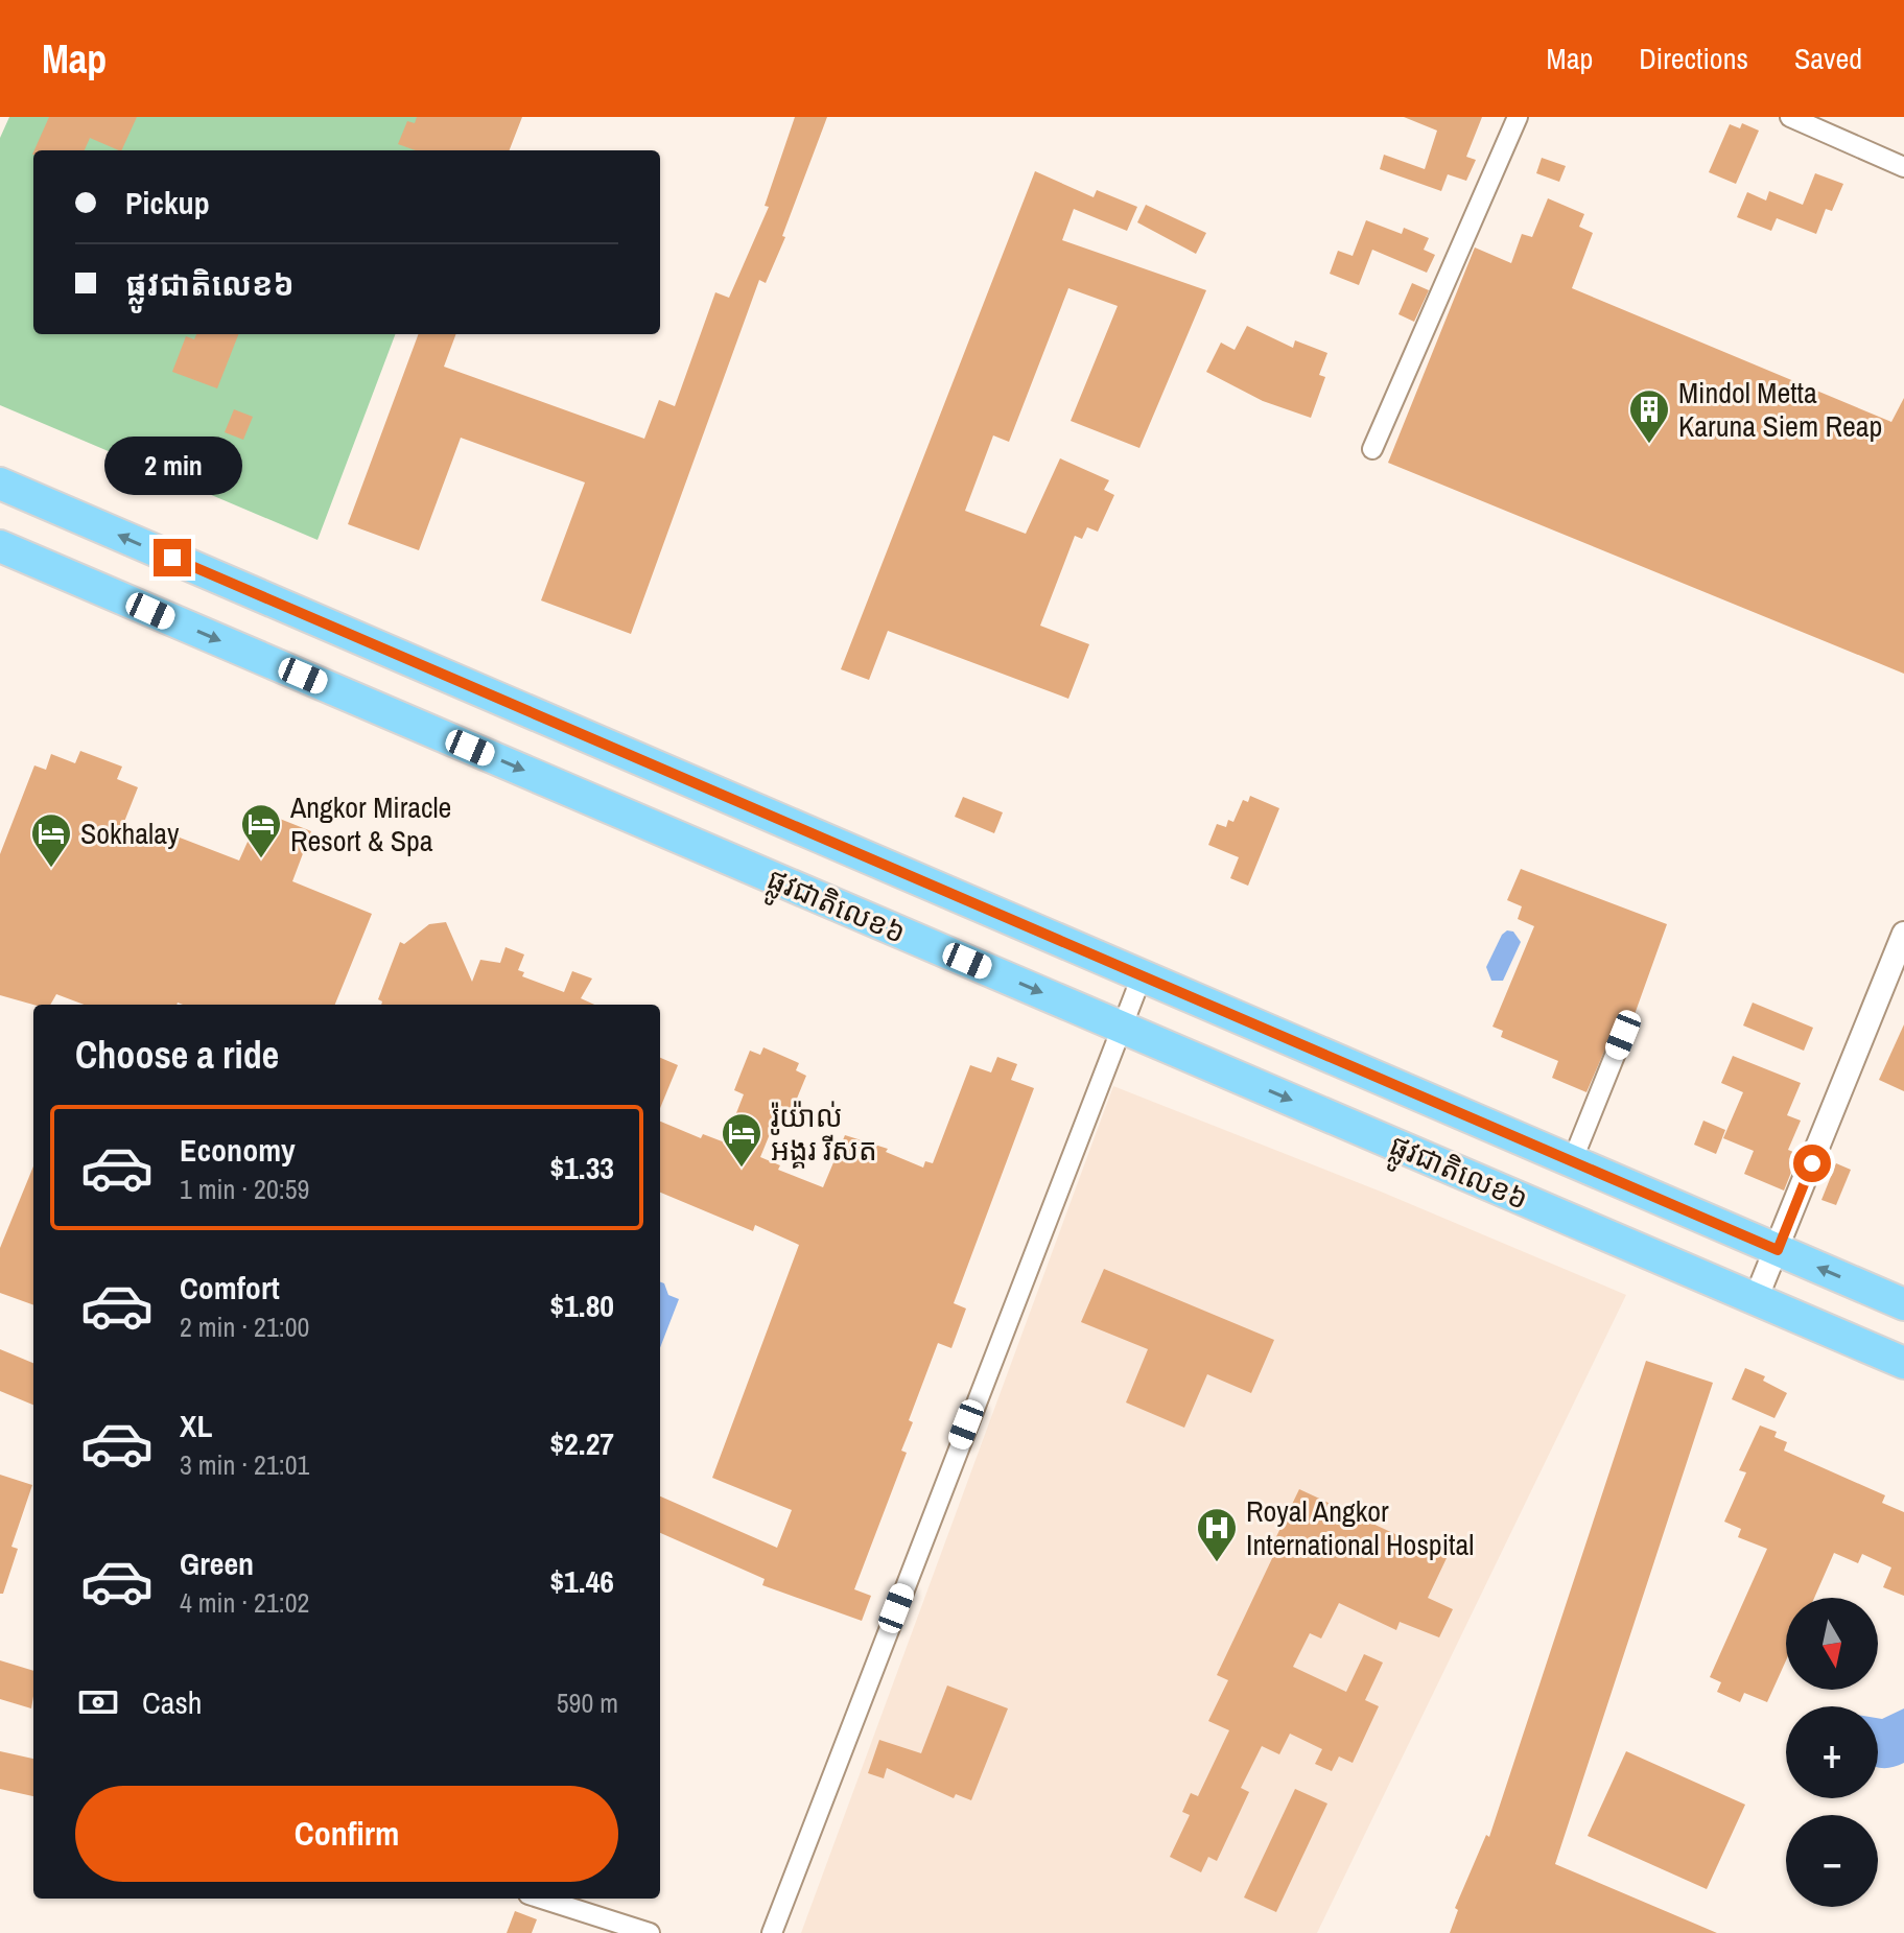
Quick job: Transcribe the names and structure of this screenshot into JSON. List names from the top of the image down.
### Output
{
  "streets": {
    "highway": ["ផ្លូវជាតិលេខ៦"]
  },
  "places": {
    "building": ["Mindol Metta Karuna Siem Reap"],
    "hotel": ["Angkor Miracle Resort & Spa", "Sokhalay", "រ៉ូយ៉ាល់ អង្គរ រីសត"],
    "hospital": ["Royal Angkor International Hospital"]
  },
  "north": "bottom",
  "page": {
    "header": "Map",
    "nav": ["Map", "Directions", "Saved"],
    "banner": ["Pickup", "ផ្លូវជាតិលេខ៦"],
    "bubble": "2 min",
    "heading": "Choose a ride",
    "list": [
      {
        "name": "Economy",
        "note": "1 min · 20:59",
        "value": "$1.33"
      },
      {
        "name": "Comfort",
        "note": "2 min · 21:00",
        "value": "$1.80"
      },
      {
        "name": "XL",
        "note": "3 min · 21:01",
        "value": "$2.27"
      },
      {
        "name": "Green",
        "note": "4 min · 21:02",
        "value": "$1.46"
      }
    ],
    "map_buttons": ["+", "−"],
    "pay": ["Cash", "590 m"],
    "buttons": "Confirm"
  }
}
